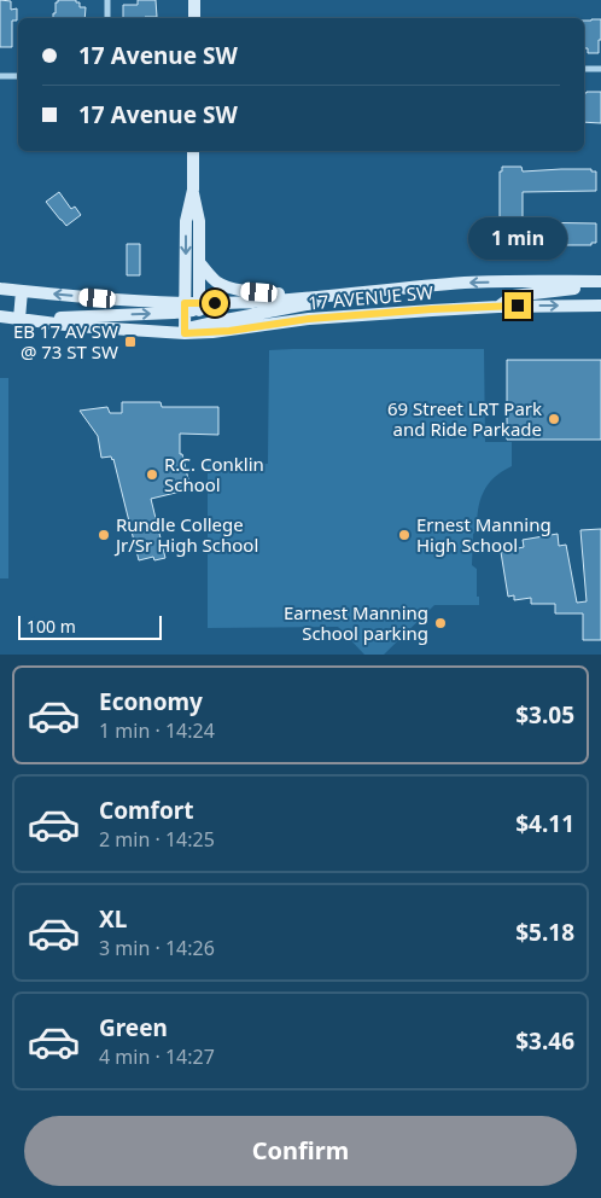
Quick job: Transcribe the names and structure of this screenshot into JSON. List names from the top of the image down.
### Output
{
  "streets": {
    "main road": ["17 AVENUE SW"]
  },
  "places": {
    "transit": ["EB 17 AV SW @ 73 ST SW"],
    "other": [
      "69 Street LRT Park and Ride Parkade",
      "R.C. Conklin School",
      "Rundle College Jr/Sr High School",
      "Ernest Manning High School",
      "Earnest Manning School parking"
    ]
  },
  "scale_bar": "100 m",
  "page": {
    "banner": ["17 Avenue SW", "17 Avenue SW"],
    "bubble": "1 min",
    "scale": "100 m",
    "list": [
      {
        "name": "Economy",
        "note": "1 min · 14:24",
        "value": "$3.05"
      },
      {
        "name": "Comfort",
        "note": "2 min · 14:25",
        "value": "$4.11"
      },
      {
        "name": "XL",
        "note": "3 min · 14:26",
        "value": "$5.18"
      },
      {
        "name": "Green",
        "note": "4 min · 14:27",
        "value": "$3.46"
      }
    ],
    "buttons": "Confirm"
  }
}
